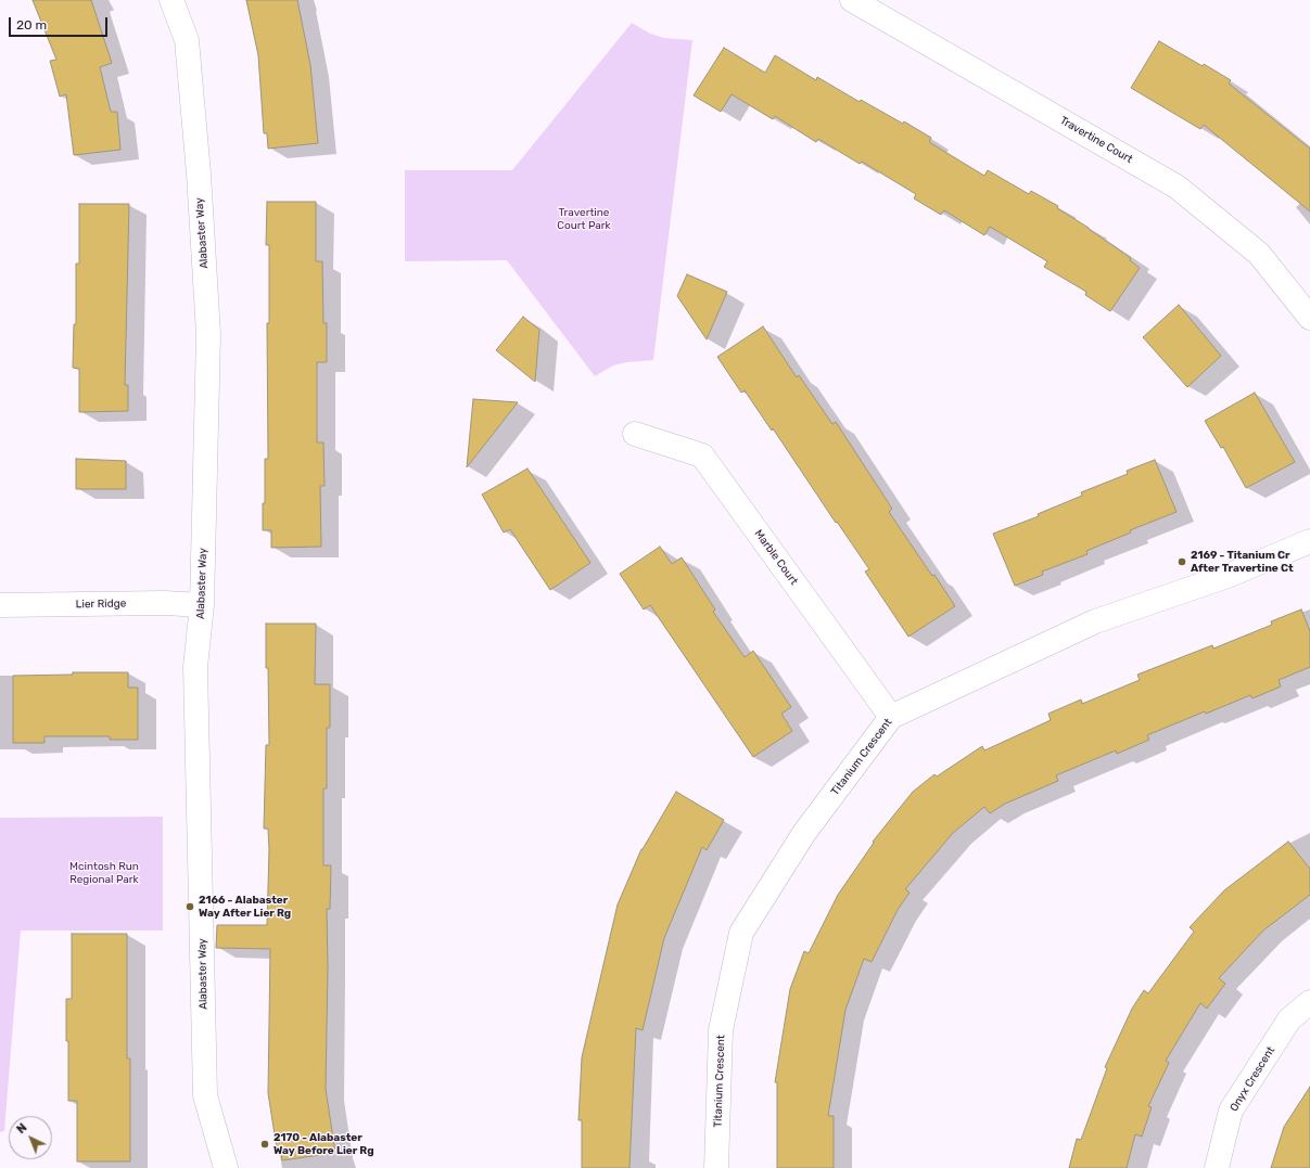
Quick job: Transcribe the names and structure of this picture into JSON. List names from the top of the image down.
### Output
{
  "streets": {
    "street": [
      "Travertine Court",
      "Alabaster Way",
      "Marble Court",
      "Lier Ridge",
      "Titanium Crescent",
      "Onyx Crescent"
    ]
  },
  "crossings": [
    ["Alabaster Way", "Lier Ridge"],
    ["Marble Court", "Titanium Crescent"]
  ],
  "parks": ["Travertine Court Park", "Mcintosh Run Regional Park"],
  "places": ["2169 - Titanium Cr After Travertine Ct", "2166 - Alabaster Way After Lier Rg", "2170 - Alabaster Way Before Lier Rg"],
  "scale_bar": "20 m",
  "north": "top left"
}
